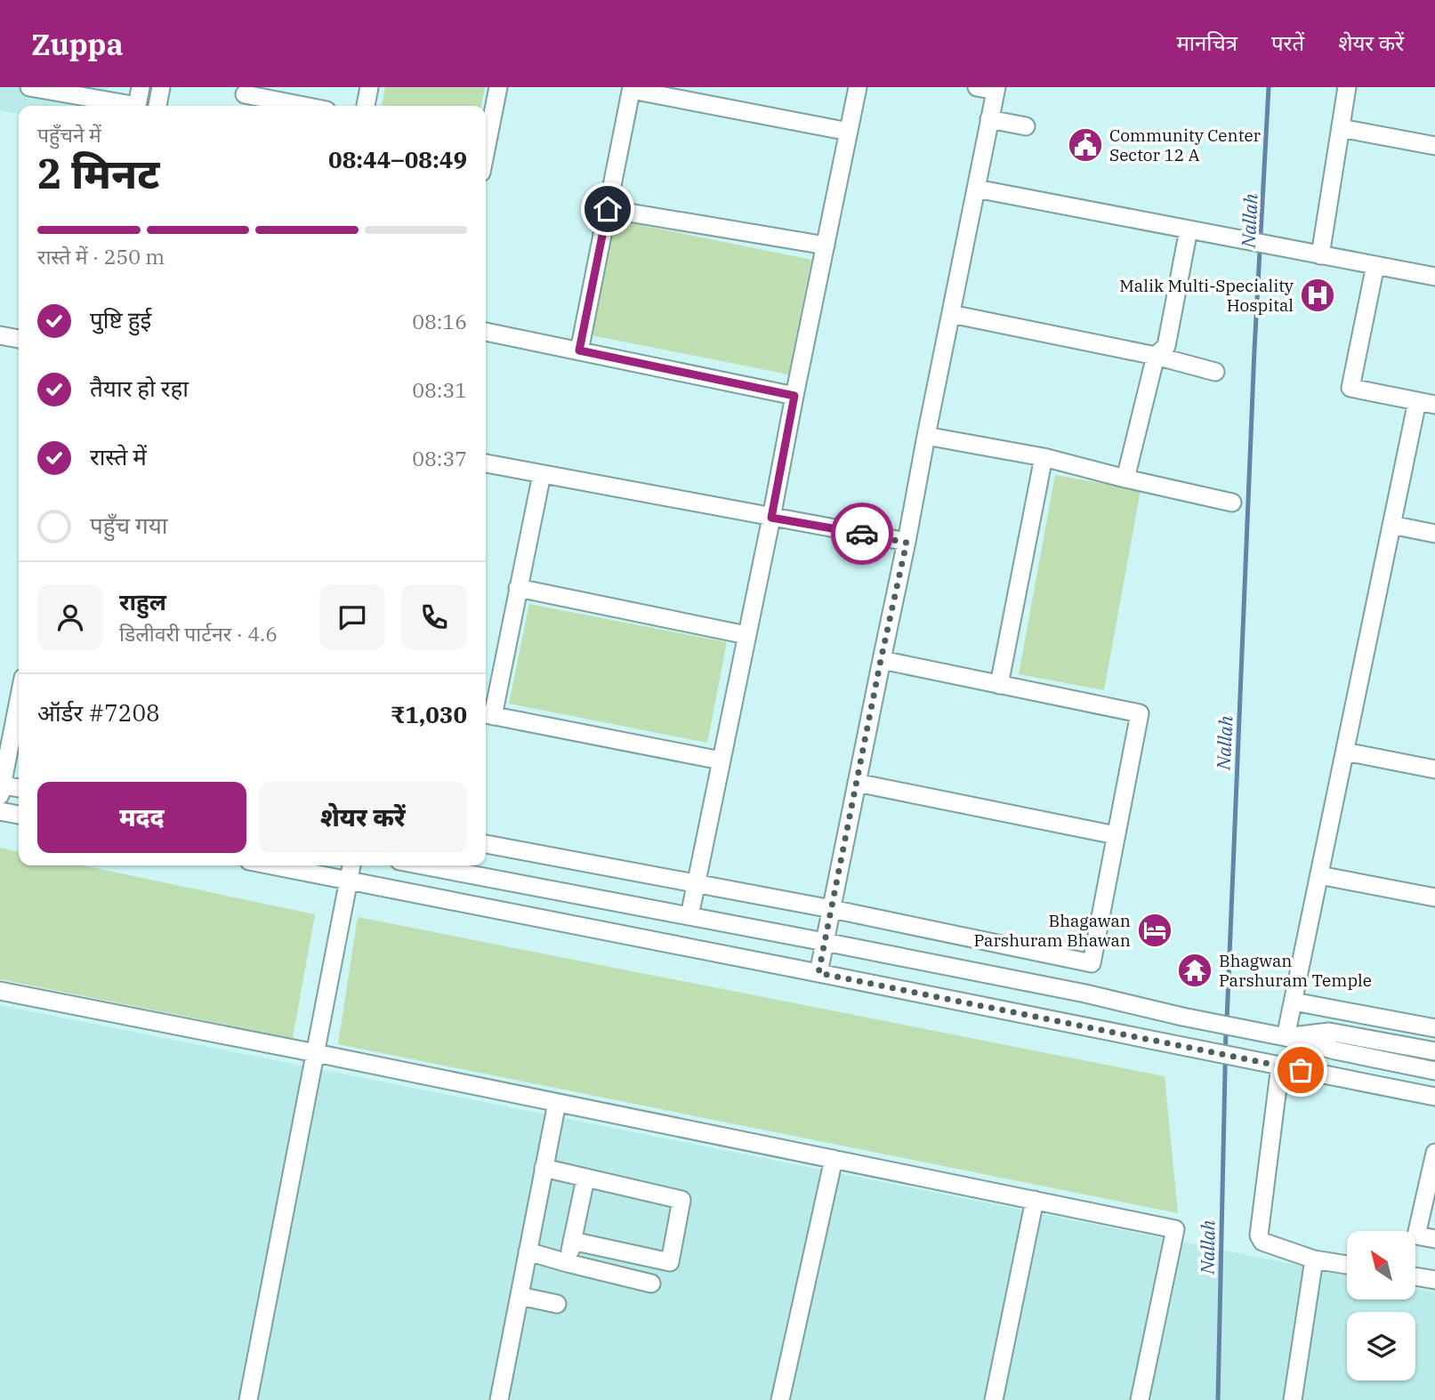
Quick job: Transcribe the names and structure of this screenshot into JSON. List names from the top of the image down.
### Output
{
  "water": ["Nallah"],
  "places": {
    "public building": ["Community Center Sector 12 A"],
    "hospital": ["Malik Multi-Speciality Hospital"],
    "hotel": ["Bhagawan Parshuram Bhawan"],
    "temple": ["Bhagwan Parshuram Temple"]
  },
  "north": "top left",
  "page": {
    "header": "Zuppa",
    "nav": ["मानचित्र", "परतें", "शेयर करें"],
    "heading": ["2 मिनट", "पहुँचने में", "08:44–08:49"],
    "panel": [
      "राहुल",
      "डिलीवरी पार्टनर · 4.6",
      "ऑर्डर #7208",
      "₹1,030"
    ],
    "bar": "रास्ते में · 250 m",
    "list": [
      ["पुष्टि हुई", "08:16"],
      ["तैयार हो रहा", "08:31"],
      ["रास्ते में", "08:37"],
      "पहुँच गया"
    ],
    "buttons": ["मदद", "शेयर करें"]
  }
}
